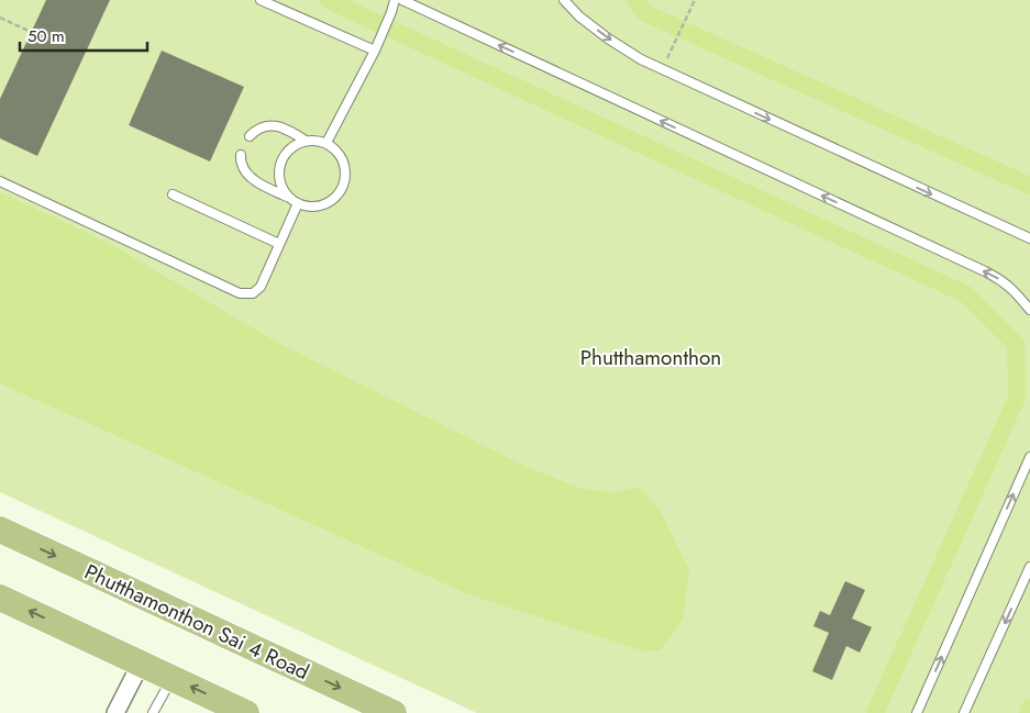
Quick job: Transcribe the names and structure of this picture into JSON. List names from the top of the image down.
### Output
{
  "streets": {
    "main road": ["Phutthamonthon Sai 4 Road"]
  },
  "parks": ["Phutthamonthon"],
  "scale_bar": "50 m"
}
